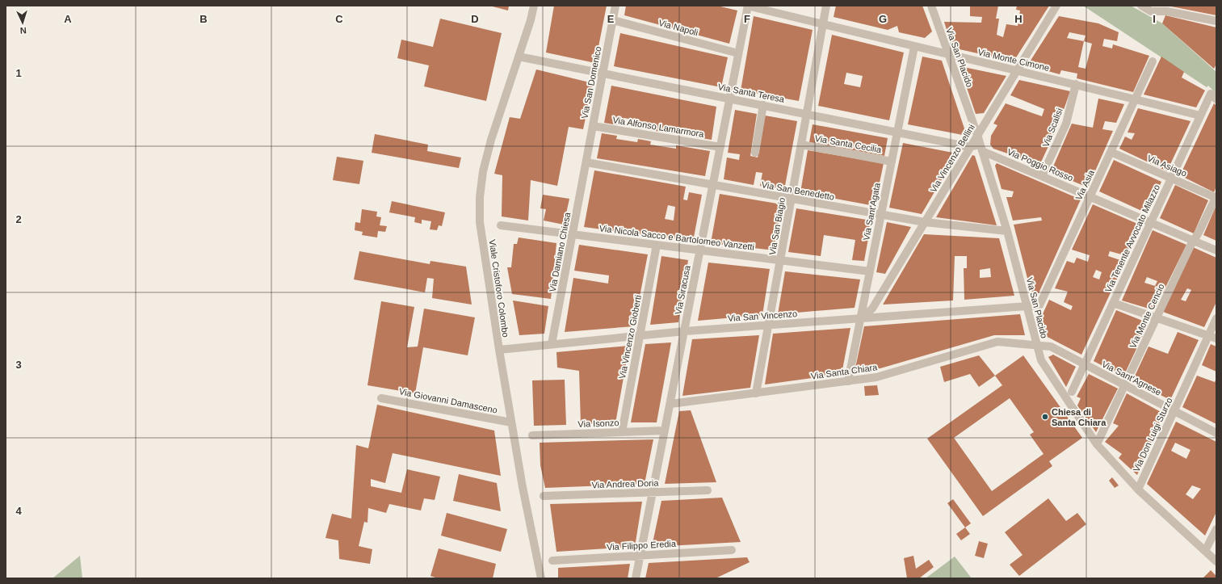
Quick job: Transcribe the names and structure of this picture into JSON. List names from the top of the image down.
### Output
{
  "streets": {
    "street": [
      "Via Napoli",
      "Via San Placido",
      "Via Monte Cimone",
      "Via San Domenico",
      "Via Santa Teresa",
      "Via Alfonso Lamarmora",
      "Via Scalisi",
      "Via Santa Cecilia",
      "Via Vincenzo Bellini",
      "Via Poggio Rosso",
      "Via Asiago",
      "Via Asia",
      "Via San Benedetto",
      "Via Sant'Agata",
      "Via San Biagio",
      "Via Nicola Sacco e Bartolomeo Vanzetti",
      "Via Tenente Avvocato Milazzo",
      "Via Damiano Chiesa",
      "Viale Cristoforo Colombo",
      "Via Siracusa",
      "Via San Vincenzo",
      "Via Monte Cencio",
      "Via Vincenzo Gioberti",
      "Via Santa Chiara",
      "Via Sant'Agnese",
      "Via Giovanni Damasceno",
      "Via Isonzo",
      "Via Don Luigi Sturzo",
      "Via Andrea Doria",
      "Via Filippo Eredia"
    ]
  },
  "crossings": [
    ["Via Napoli", "Via San Domenico"],
    ["Via Napoli", "Via Siracusa"],
    ["Via San Placido", "Via Monte Cimone"],
    ["Via San Placido", "Via Santa Teresa"],
    ["Via San Placido", "Via Vincenzo Bellini"],
    ["Via San Placido", "Via Poggio Rosso"],
    ["Via San Placido", "Via Asia"],
    ["Via San Placido", "Via San Benedetto"],
    ["Via San Placido", "Via San Vincenzo"],
    ["Via San Placido", "Via Monte Cencio"],
    ["Via San Placido", "Via Santa Chiara"],
    ["Via San Placido", "Via Sant'Agnese"],
    ["Via San Placido", "Via Don Luigi Sturzo"],
    ["Via Monte Cimone", "Via Scalisi"],
    ["Via Monte Cimone", "Via Vincenzo Bellini"],
    ["Via Monte Cimone", "Via Asia"],
    ["Via Monte Cimone", "Via Sant'Agata"],
    ["Via Monte Cimone", "Via San Biagio"],
    ["Via Monte Cimone", "Via Tenente Avvocato Milazzo"],
    ["Via Monte Cimone", "Via Siracusa"],
    ["Via San Domenico", "Via Santa Teresa"],
    ["Via San Domenico", "Via Alfonso Lamarmora"],
    ["Via San Domenico", "Via San Benedetto"],
    ["Via San Domenico", "Via Damiano Chiesa"],
    ["Via Santa Teresa", "Via Vincenzo Bellini"],
    ["Via Santa Teresa", "Via Poggio Rosso"],
    ["Via Santa Teresa", "Via Sant'Agata"],
    ["Via Santa Teresa", "Via San Biagio"],
    ["Via Santa Teresa", "Viale Cristoforo Colombo"],
    ["Via Santa Teresa", "Via Siracusa"],
    ["Via Alfonso Lamarmora", "Via Siracusa"],
    ["Via Scalisi", "Via Poggio Rosso"],
    ["Via Santa Cecilia", "Via Sant'Agata"],
    ["Via Santa Cecilia", "Via San Biagio"],
    ["Via Vincenzo Bellini", "Via San Benedetto"],
    ["Via Vincenzo Bellini", "Via Sant'Agata"],
    ["Via Vincenzo Bellini", "Via San Vincenzo"],
    ["Via Poggio Rosso", "Via Asia"],
    ["Via Poggio Rosso", "Via Tenente Avvocato Milazzo"],
    ["Via Poggio Rosso", "Via Monte Cencio"],
    ["Via Asiago", "Via Asia"],
    ["Via Asiago", "Via Tenente Avvocato Milazzo"],
    ["Via Asiago", "Via Monte Cencio"],
    ["Via Asia", "Via San Vincenzo"],
    ["Via San Benedetto", "Via Sant'Agata"],
    ["Via San Benedetto", "Via San Biagio"],
    ["Via San Benedetto", "Via Damiano Chiesa"],
    ["Via San Benedetto", "Via Siracusa"],
    ["Via Sant'Agata", "Via Nicola Sacco e Bartolomeo Vanzetti"],
    ["Via Sant'Agata", "Via San Vincenzo"],
    ["Via Sant'Agata", "Via Santa Chiara"],
    ["Via San Biagio", "Via Nicola Sacco e Bartolomeo Vanzetti"],
    ["Via San Biagio", "Via San Vincenzo"],
    ["Via San Biagio", "Via Santa Chiara"],
    ["Via Nicola Sacco e Bartolomeo Vanzetti", "Via Damiano Chiesa"],
    ["Via Nicola Sacco e Bartolomeo Vanzetti", "Via Siracusa"],
    ["Via Nicola Sacco e Bartolomeo Vanzetti", "Via Vincenzo Gioberti"],
    ["Via Tenente Avvocato Milazzo", "Via Sant'Agnese"],
    ["Via Damiano Chiesa", "Via San Vincenzo"],
    ["Viale Cristoforo Colombo", "Via San Vincenzo"],
    ["Viale Cristoforo Colombo", "Via Giovanni Damasceno"],
    ["Via Siracusa", "Via San Vincenzo"],
    ["Via Siracusa", "Via Santa Chiara"],
    ["Via Siracusa", "Via Isonzo"],
    ["Via Siracusa", "Via Andrea Doria"],
    ["Via Siracusa", "Via Filippo Eredia"],
    ["Via San Vincenzo", "Via Vincenzo Gioberti"],
    ["Via Monte Cencio", "Via Sant'Agnese"],
    ["Via Vincenzo Gioberti", "Via Isonzo"],
    ["Via Santa Chiara", "Via Sant'Agnese"],
    ["Via Sant'Agnese", "Via Don Luigi Sturzo"]
  ],
  "places": ["Chiesa di Santa Chiara"],
  "north": "bottom",
  "grid": {
    "columns": [
      "A",
      "B",
      "C",
      "D",
      "E",
      "F",
      "G",
      "H",
      "I"
    ],
    "rows": [
      "1",
      "2",
      "3",
      "4"
    ]
  }
}
